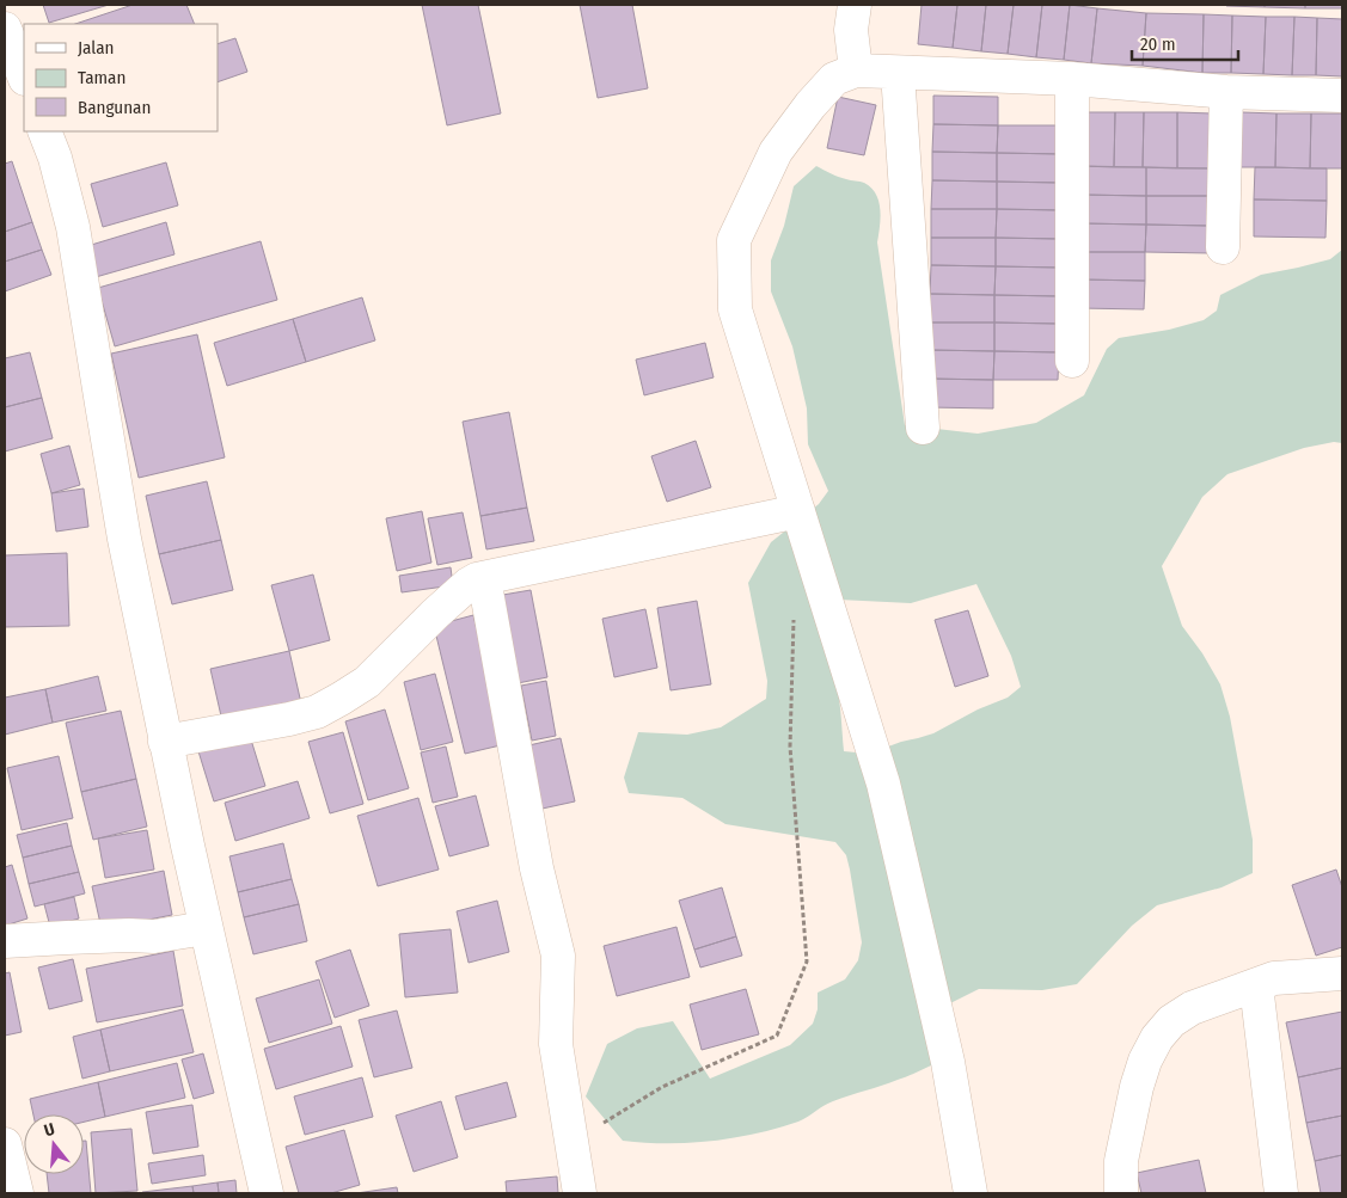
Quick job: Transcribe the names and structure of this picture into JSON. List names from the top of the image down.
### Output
{
  "legend": ["Jalan", "Taman", "Bangunan"],
  "scale_bar": "20 m",
  "north": "top"
}
